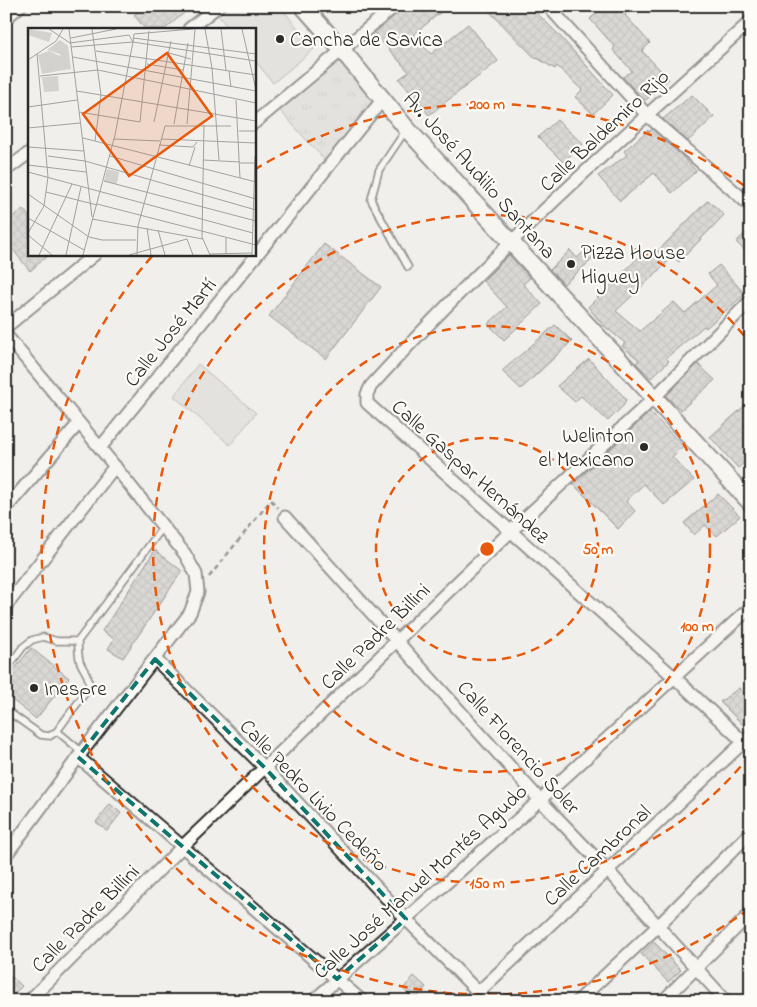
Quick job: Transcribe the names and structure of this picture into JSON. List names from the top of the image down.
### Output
{
  "streets": {
    "main road": ["Av. José Audilio Santana"],
    "street": [
      "Calle Baldemiro Rijo",
      "Calle José Martí",
      "Calle Gaspar Hernández",
      "Calle Padre Billini",
      "Calle Florencio Soler",
      "Calle Pedro Livio Cedeño",
      "Calle Cambronal",
      "Calle José Manuel Montés Agudo"
    ]
  },
  "crossings": [
    ["Calle Baldemiro Rijo", "Av. José Audilio Santana"],
    ["Calle Baldemiro Rijo", "Calle Gaspar Hernández"],
    ["Av. José Audilio Santana", "Calle José Martí"],
    ["Av. José Audilio Santana", "Calle Padre Billini"],
    ["Calle Gaspar Hernández", "Calle Padre Billini"],
    ["Calle Gaspar Hernández", "Calle Cambronal"],
    ["Calle Gaspar Hernández", "Calle José Manuel Montés Agudo"],
    ["Calle Padre Billini", "Calle Florencio Soler"],
    ["Calle Padre Billini", "Calle Pedro Livio Cedeño"],
    ["Calle Florencio Soler", "Calle Cambronal"],
    ["Calle Florencio Soler", "Calle José Manuel Montés Agudo"],
    ["Calle Pedro Livio Cedeño", "Calle Cambronal"],
    ["Calle Pedro Livio Cedeño", "Calle José Manuel Montés Agudo"]
  ],
  "places": [
    "Cancha de Savica",
    "Pizza House Higuey",
    "Welinton el Mexicano",
    "Inespre"
  ],
  "rings": [
    "200 m",
    "50 m",
    "100 m",
    "150 m"
  ]
}
